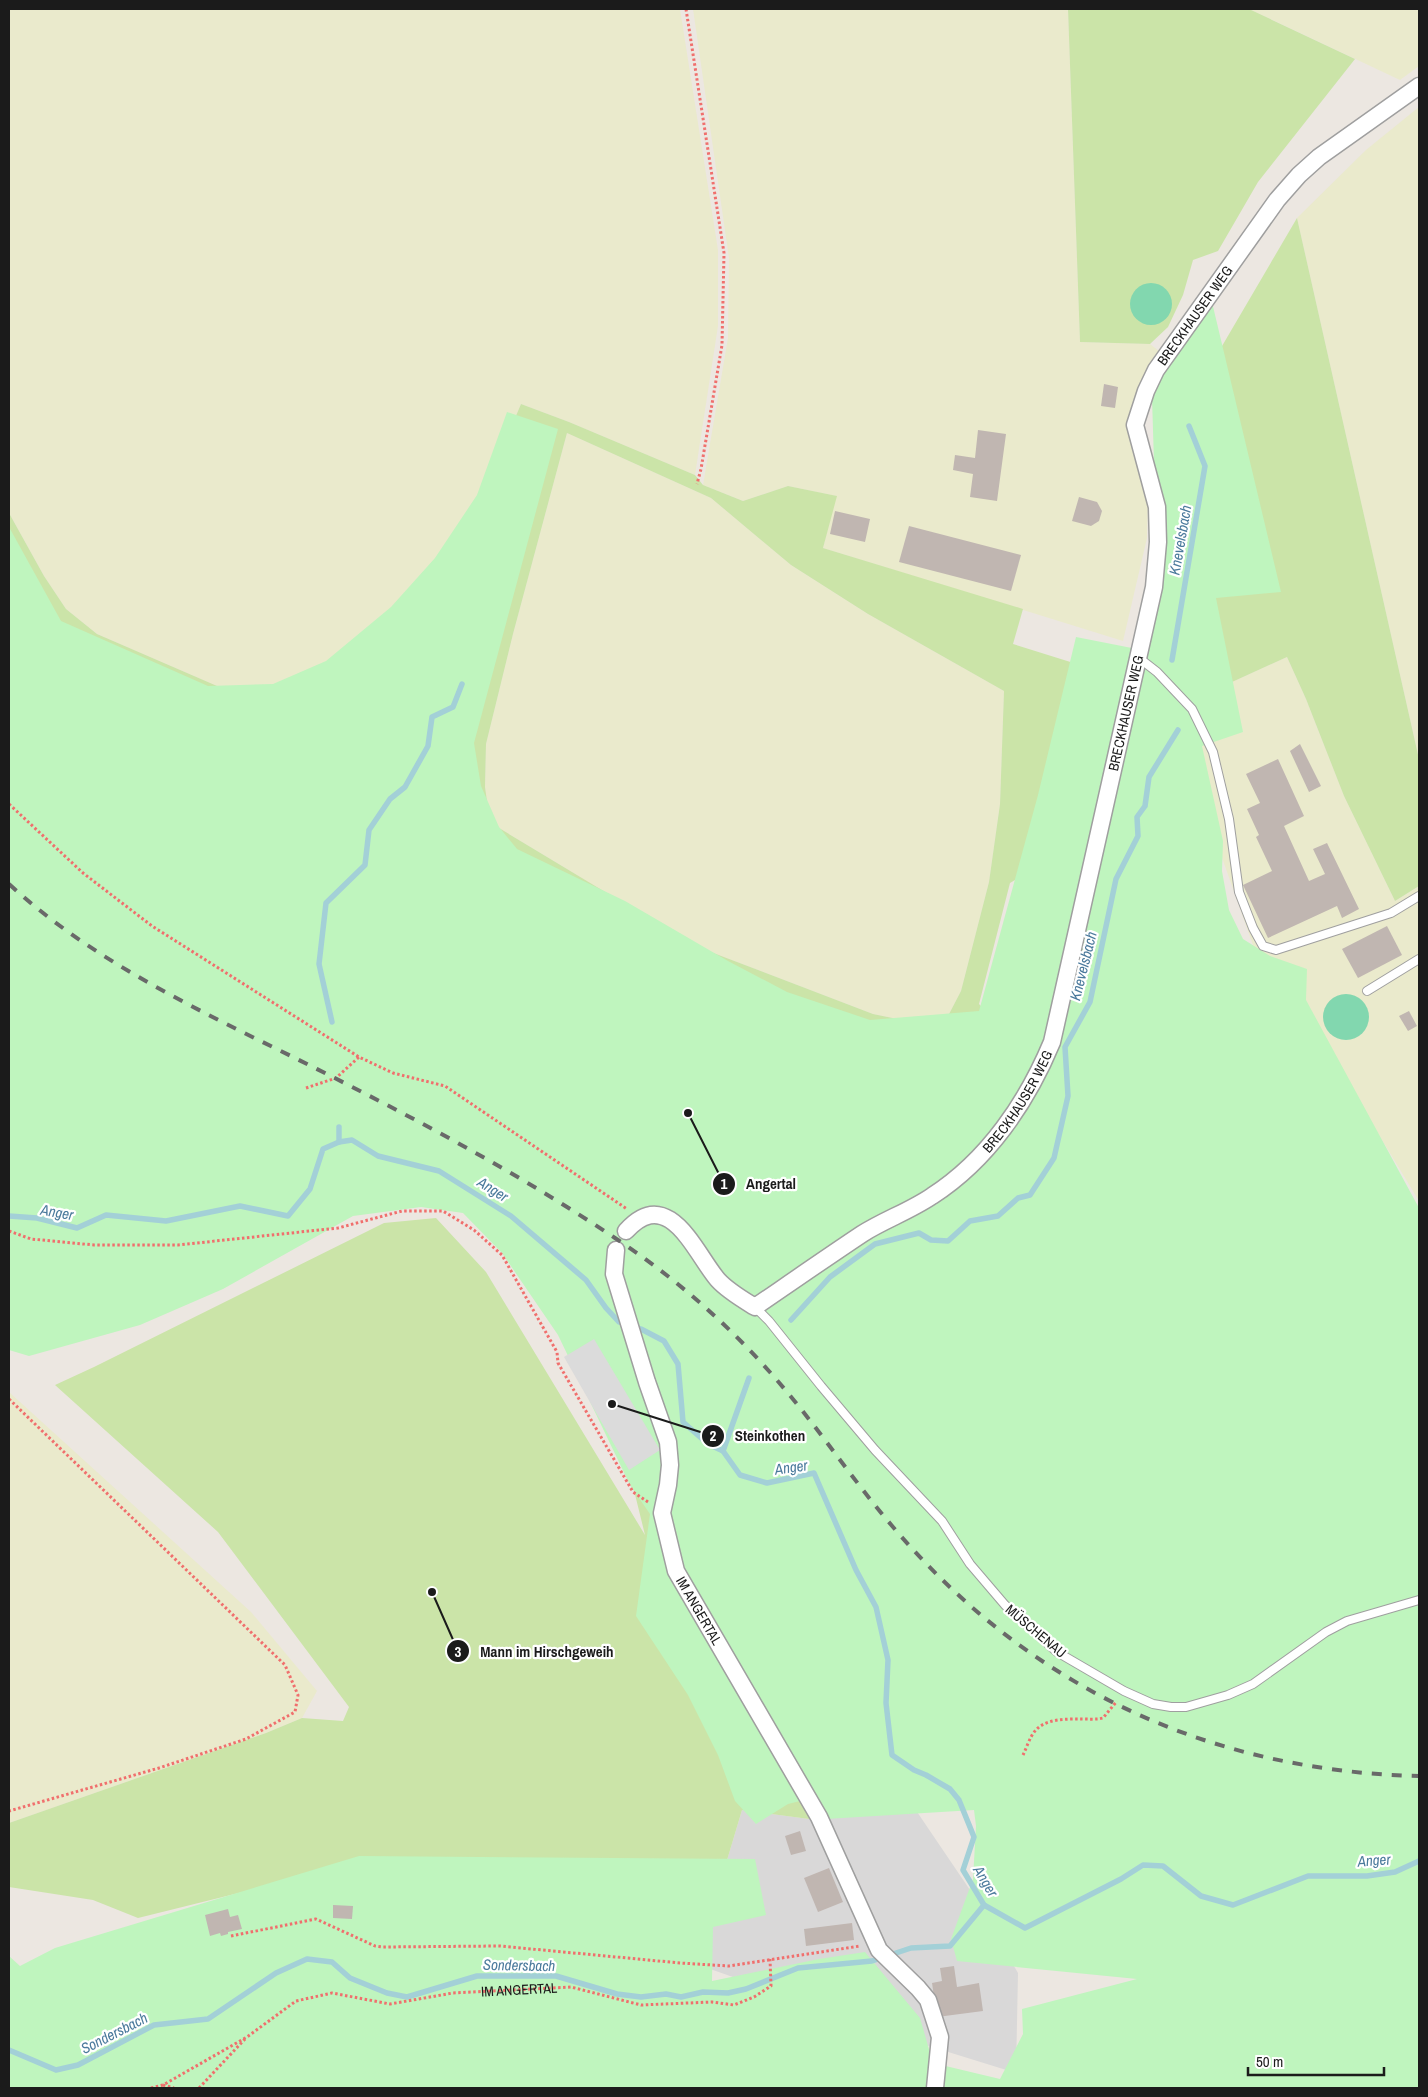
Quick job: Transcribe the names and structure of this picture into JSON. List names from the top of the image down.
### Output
{
  "streets": {
    "street": ["BRECKHAUSER WEG", "IM ANGERTAL"],
    "lane": ["MÜSCHENAU"]
  },
  "crossings": [
    ["BRECKHAUSER WEG", "MÜSCHENAU"]
  ],
  "water": ["Knevelsbach", "Anger", "Sondersbach"],
  "places": ["Angertal", "Steinkothen", "Mann im Hirschgeweih"],
  "scale_bar": "50 m"
}
